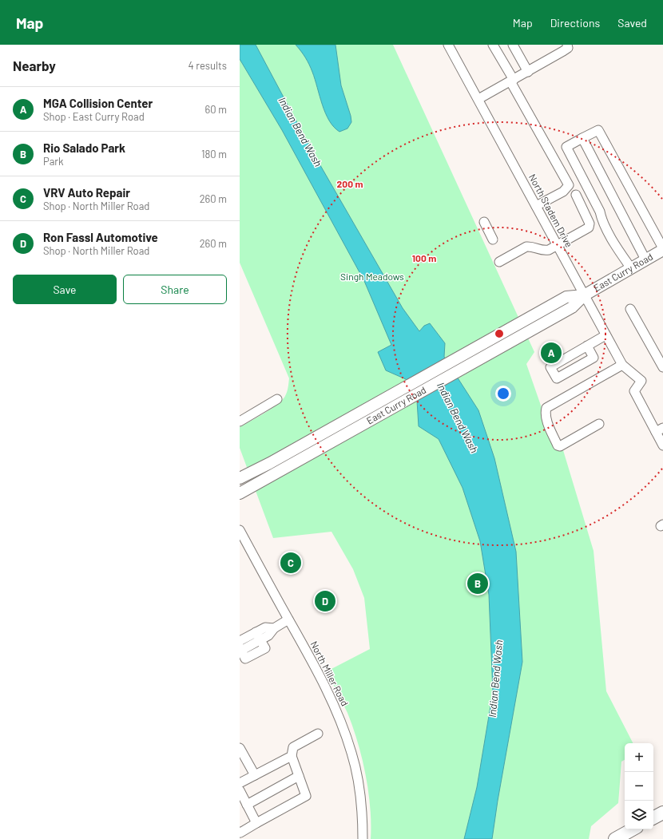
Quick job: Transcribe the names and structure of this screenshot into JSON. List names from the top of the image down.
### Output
{
  "streets": {
    "main road": ["East Curry Road"],
    "street": ["North Stadem Drive", "North Miller Road"]
  },
  "crossings": [
    ["North Stadem Drive", "East Curry Road"]
  ],
  "water": ["Indian Bend Wash"],
  "parks": ["Singh Meadows"],
  "page": {
    "header": "Map",
    "nav": ["Map", "Directions", "Saved"],
    "heading": ["Nearby", "4 results"],
    "list": [
      {
        "mark": "A",
        "name": "MGA Collision Center",
        "note": "Shop · East Curry Road",
        "value": "60 m"
      },
      {
        "mark": "B",
        "name": "Rio Salado Park",
        "note": "Park",
        "value": "180 m"
      },
      {
        "mark": "C",
        "name": "VRV Auto Repair",
        "note": "Shop · North Miller Road",
        "value": "260 m"
      },
      {
        "mark": "D",
        "name": "Ron Fassl Automotive",
        "note": "Shop · North Miller Road",
        "value": "260 m"
      }
    ],
    "buttons": ["Save", "Share"],
    "pins": [
      "A",
      "C",
      "B",
      "D"
    ],
    "map_buttons": ["+", "−"]
  },
  "rings": ["200 m", "100 m"]
}
